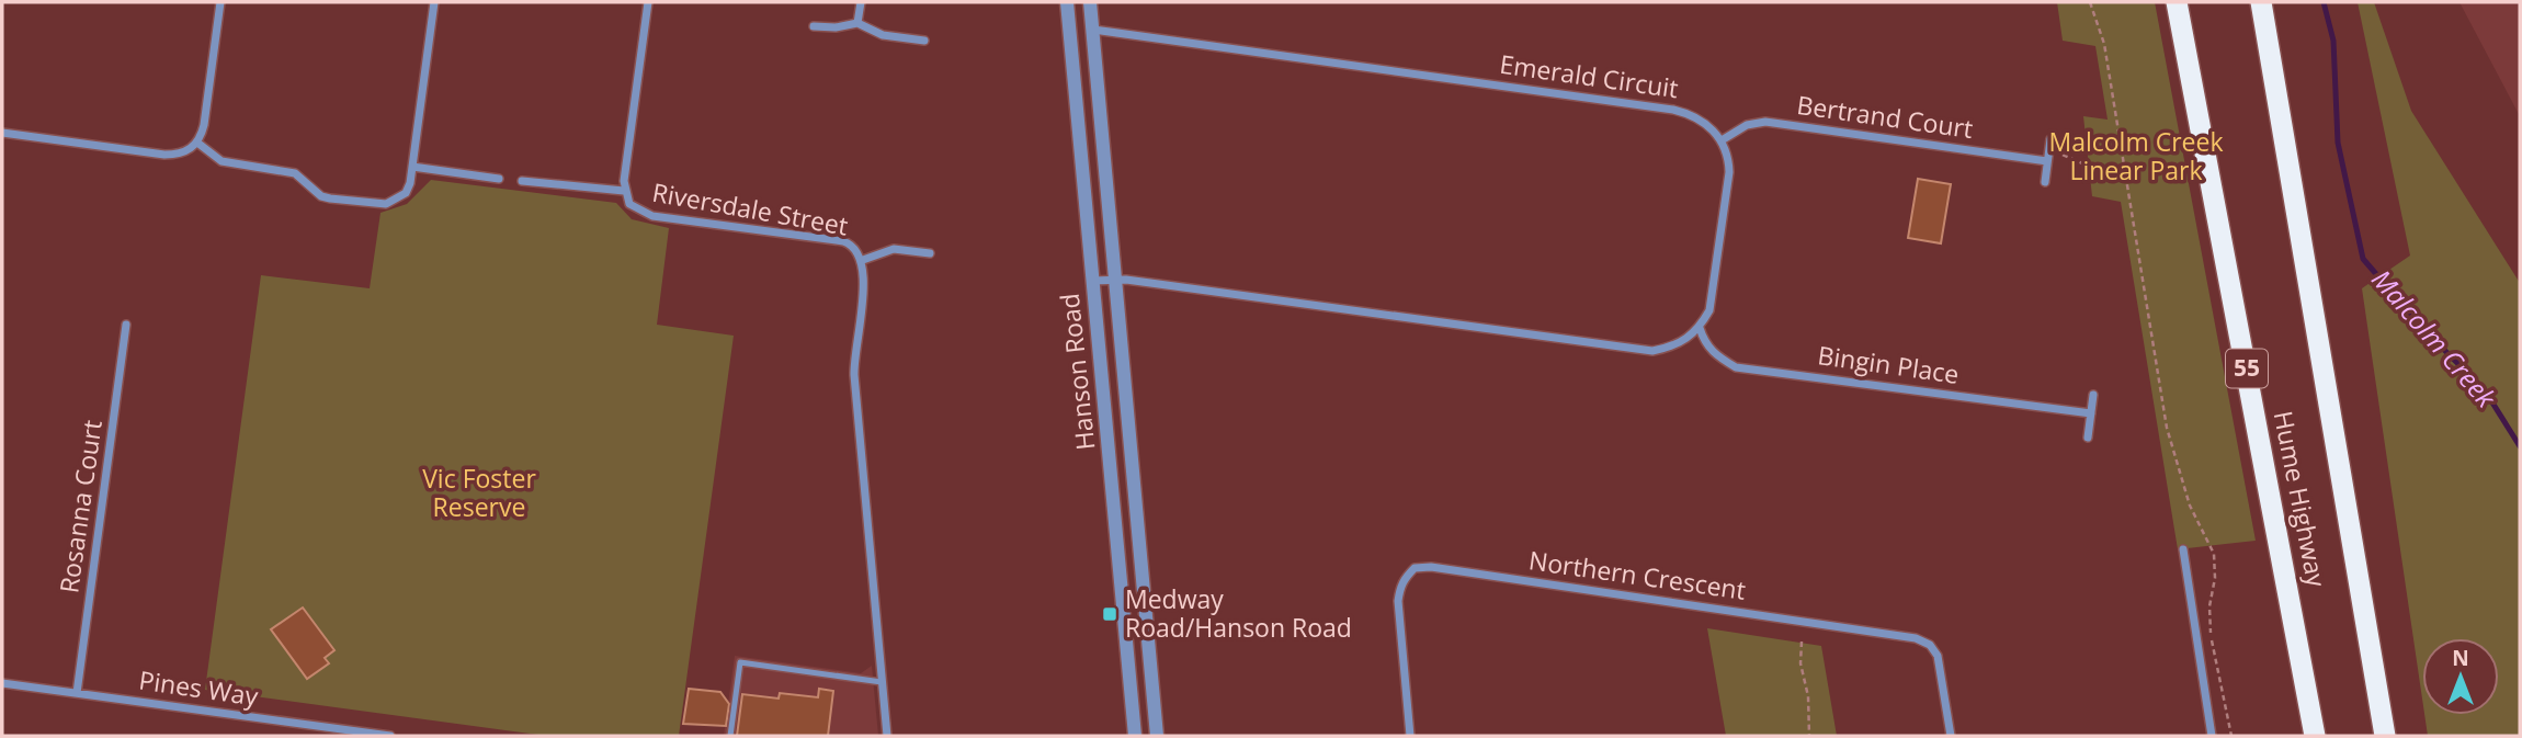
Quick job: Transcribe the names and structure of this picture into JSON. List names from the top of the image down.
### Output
{
  "streets": {
    "highway": ["55", "Hume Highway"],
    "street": [
      "Emerald Circuit",
      "Bertrand Court",
      "Riversdale Street",
      "Bingin Place",
      "Hanson Road",
      "Rosanna Court",
      "Northern Crescent",
      "Pines Way"
    ]
  },
  "crossings": [
    ["Emerald Circuit", "Bertrand Court"],
    ["Emerald Circuit", "Hanson Road"],
    ["Rosanna Court", "Pines Way"]
  ],
  "water": ["Malcolm Creek"],
  "parks": ["Malcolm Creek Linear Park", "Vic Foster Reserve"],
  "places": {
    "transit": ["Medway Road/Hanson Road"]
  },
  "north": "top"
}
